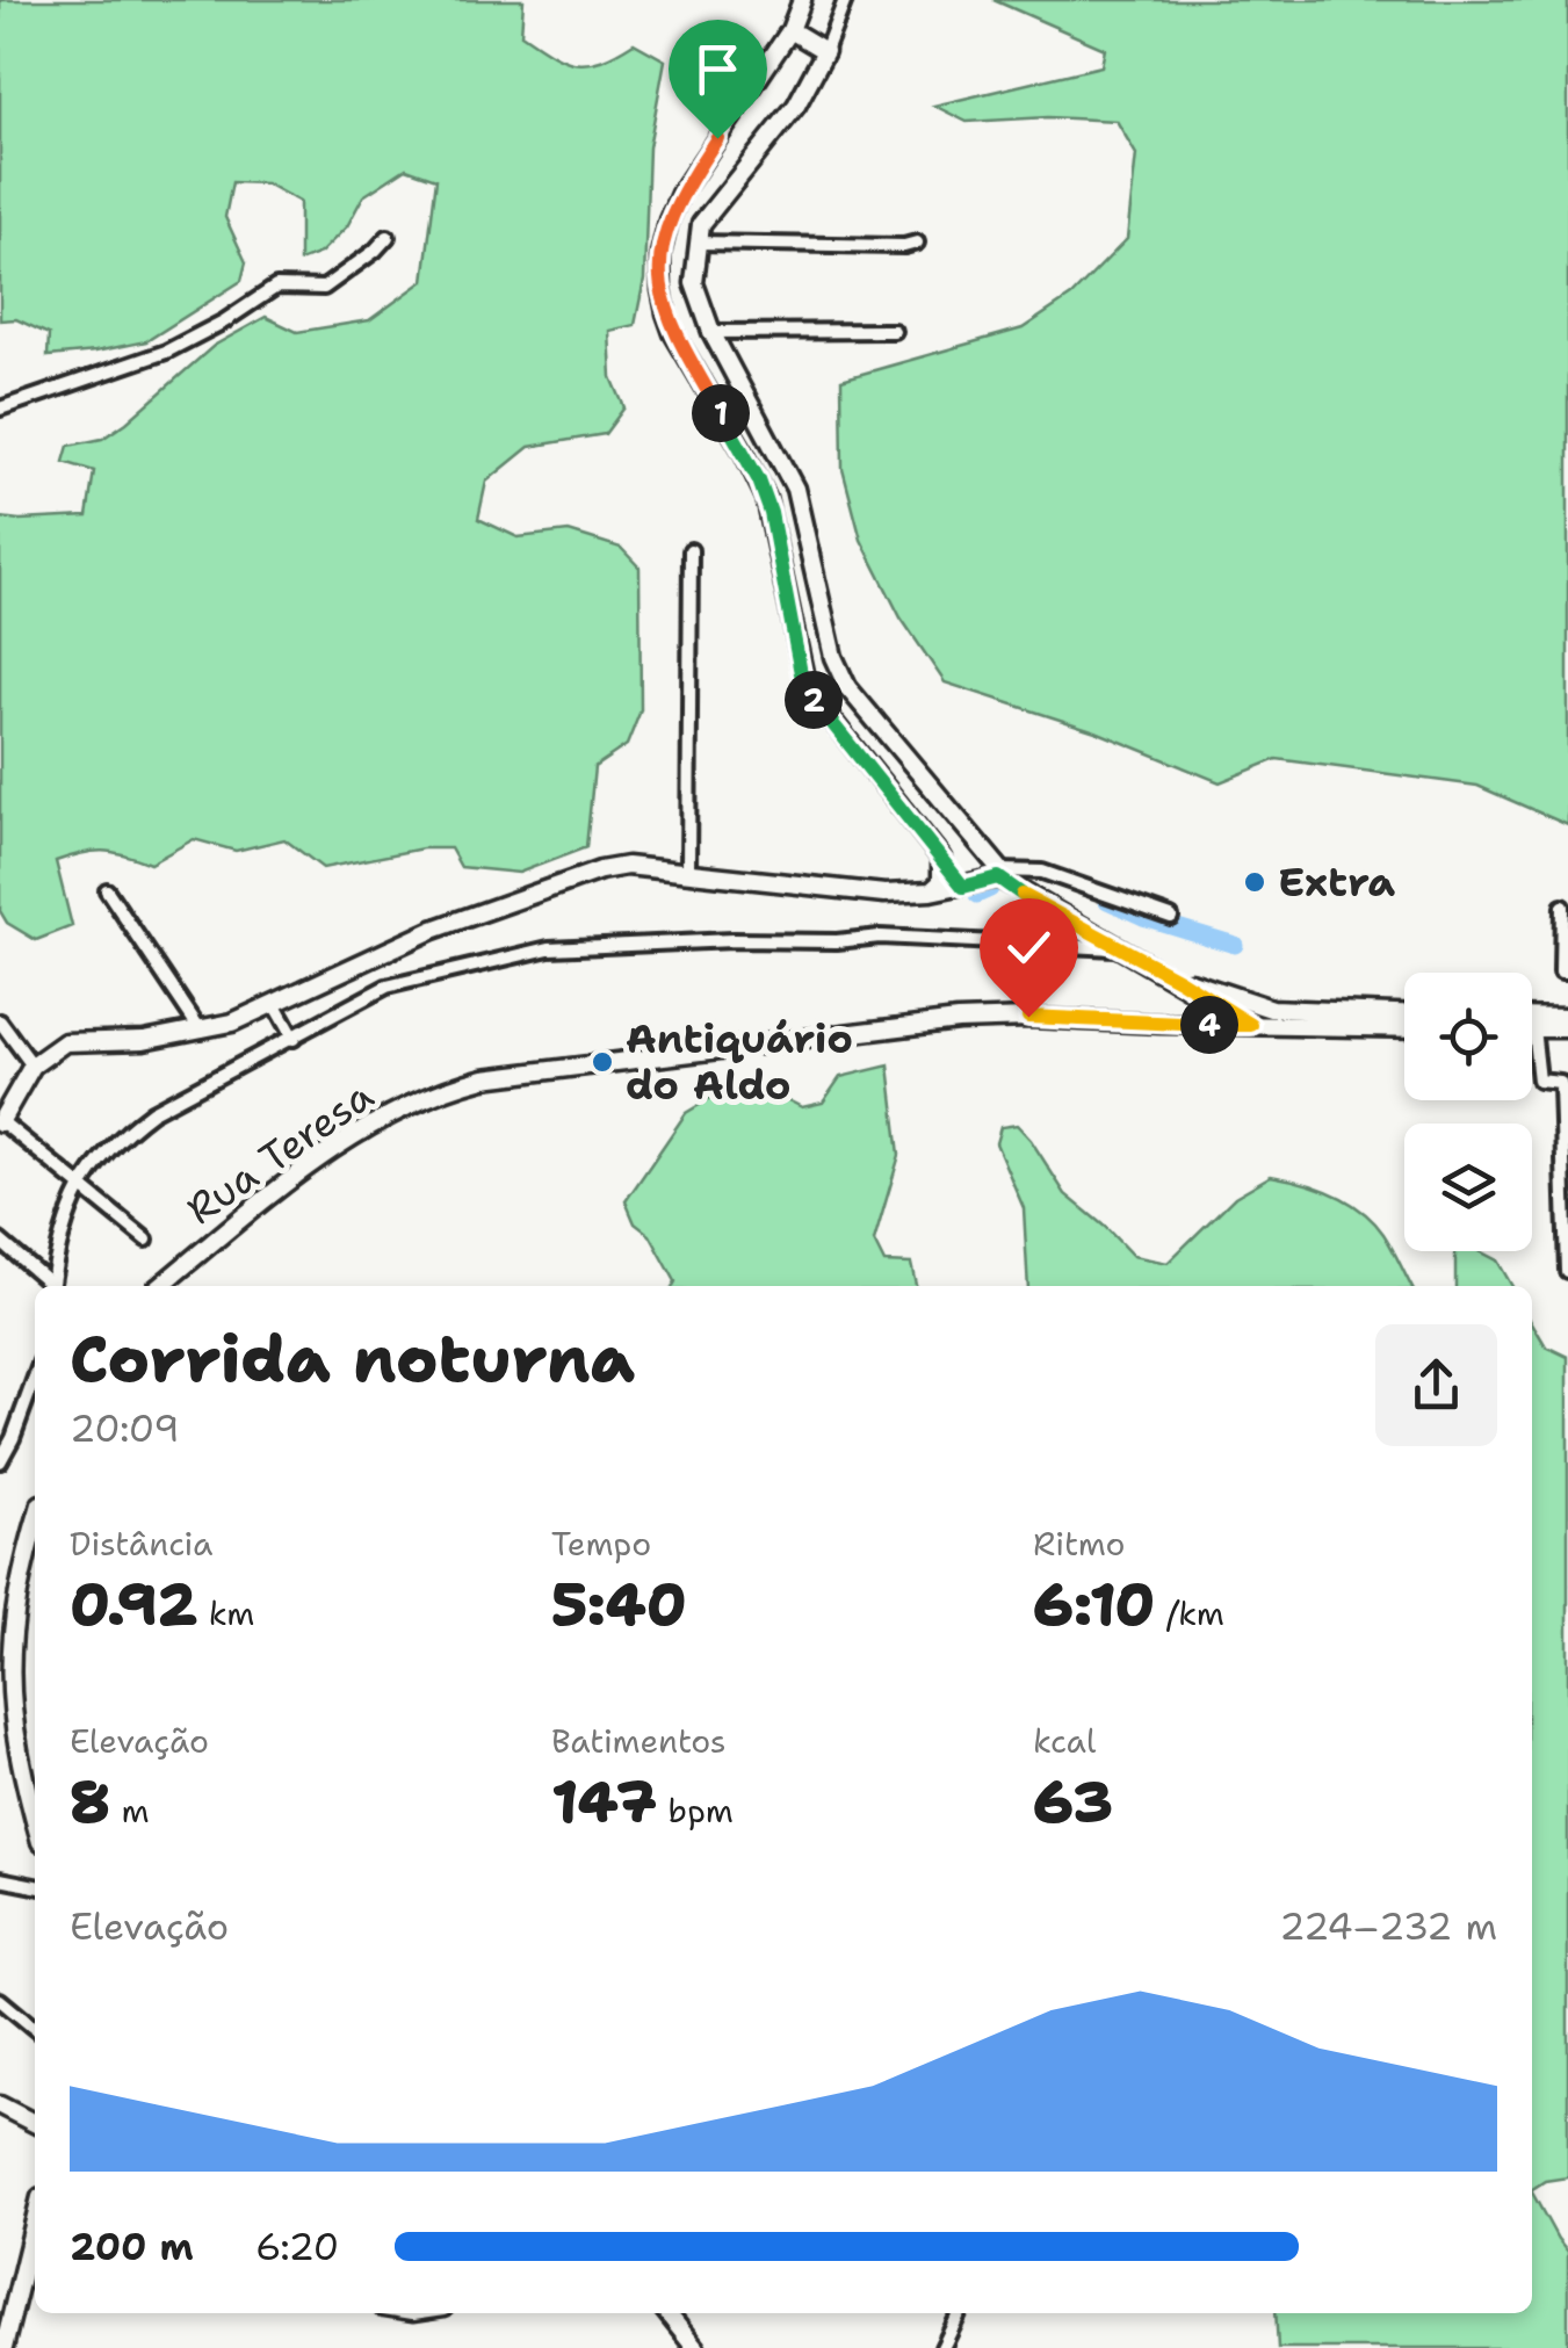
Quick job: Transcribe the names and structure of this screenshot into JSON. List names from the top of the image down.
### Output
{
  "streets": {
    "main road": ["Rua Teresa"]
  },
  "places": ["Extra", "Antiquário do Aldo"],
  "page": {
    "pins": ["1", "2", "4"],
    "heading": ["Corrida noturna", "20:09"],
    "stats": [
      ["Distância", "0.92 km"],
      ["Tempo", "5:40"],
      ["Ritmo", "6:10 /km"],
      ["Elevação", "8 m"],
      ["Batimentos", "147 bpm"],
      ["kcal", "63"]
    ],
    "chart": ["Elevação", "224–232 m"],
    "list": [
      {
        "name": "200 m",
        "note": "6:20"
      }
    ]
  }
}
